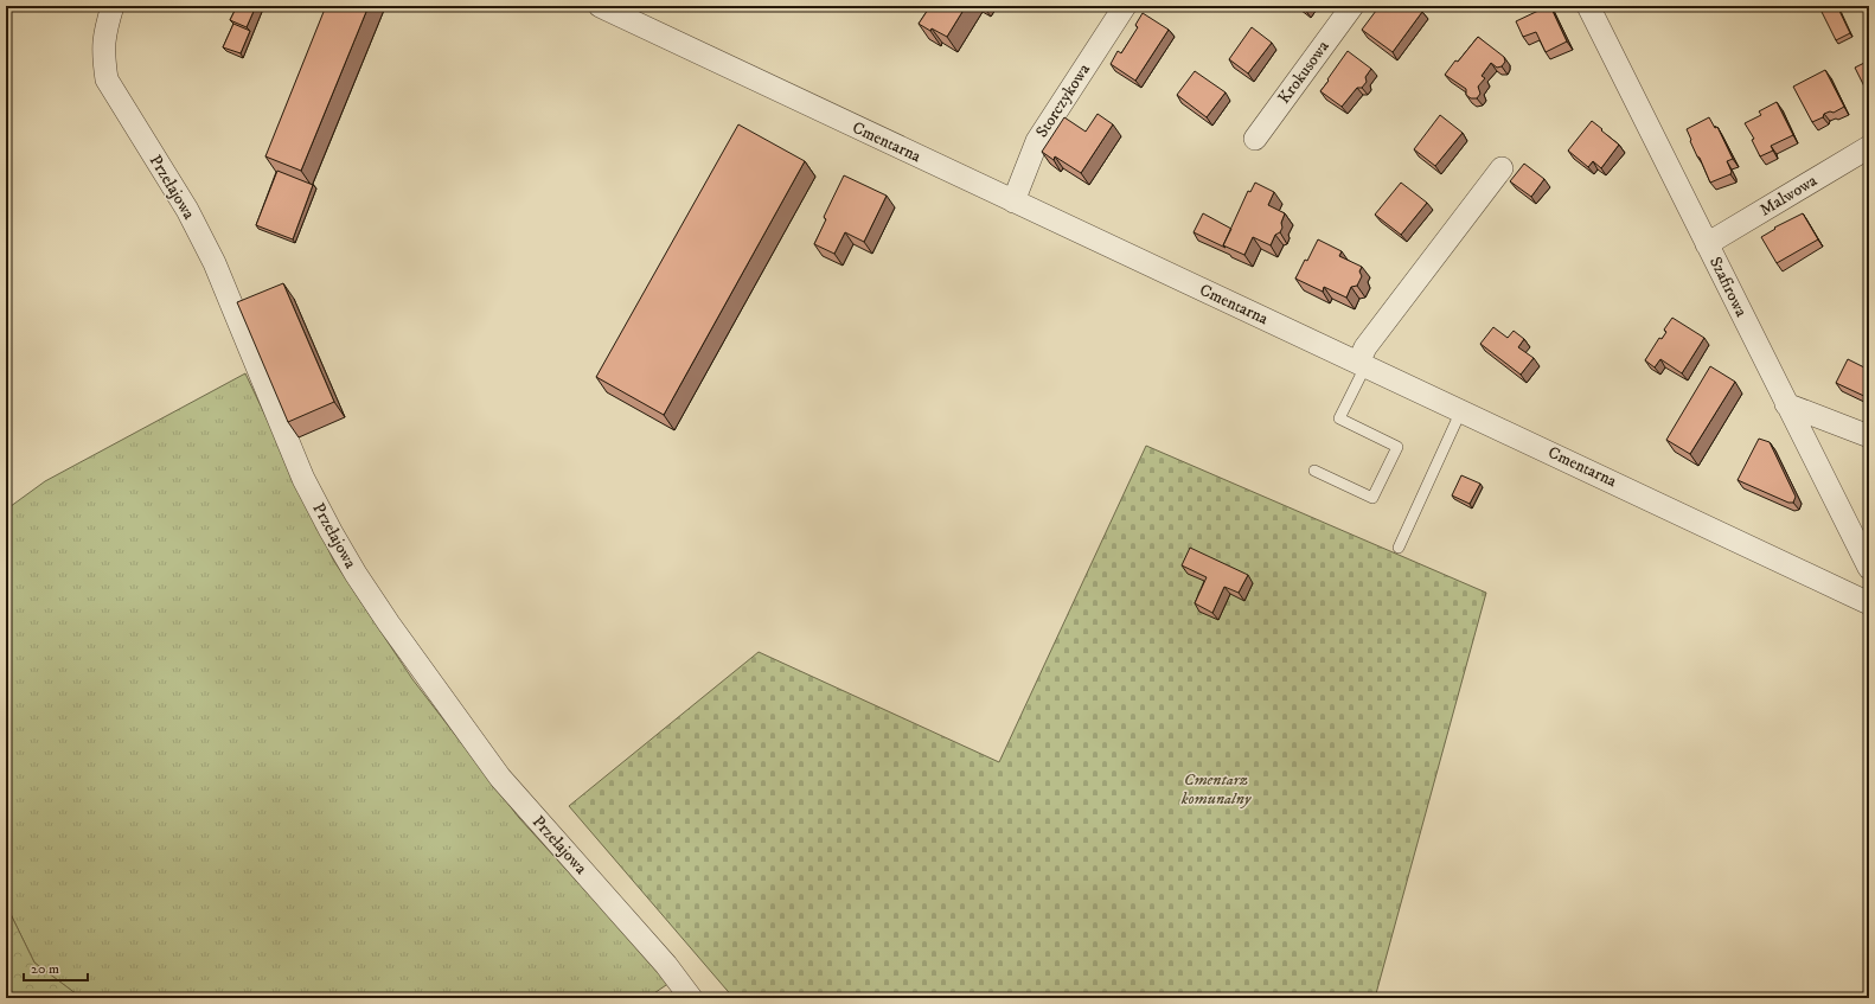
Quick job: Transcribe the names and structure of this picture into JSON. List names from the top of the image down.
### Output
{
  "streets": {
    "street": [
      "Krokusowa",
      "Storczykowa",
      "Cmentarna",
      "Przełajowa",
      "Malwowa",
      "Szafirowa"
    ]
  },
  "crossings": [
    ["Storczykowa", "Cmentarna"],
    ["Malwowa", "Szafirowa"]
  ],
  "parks": ["Cmentarz komunalny"],
  "scale_bar": "20 m"
}
